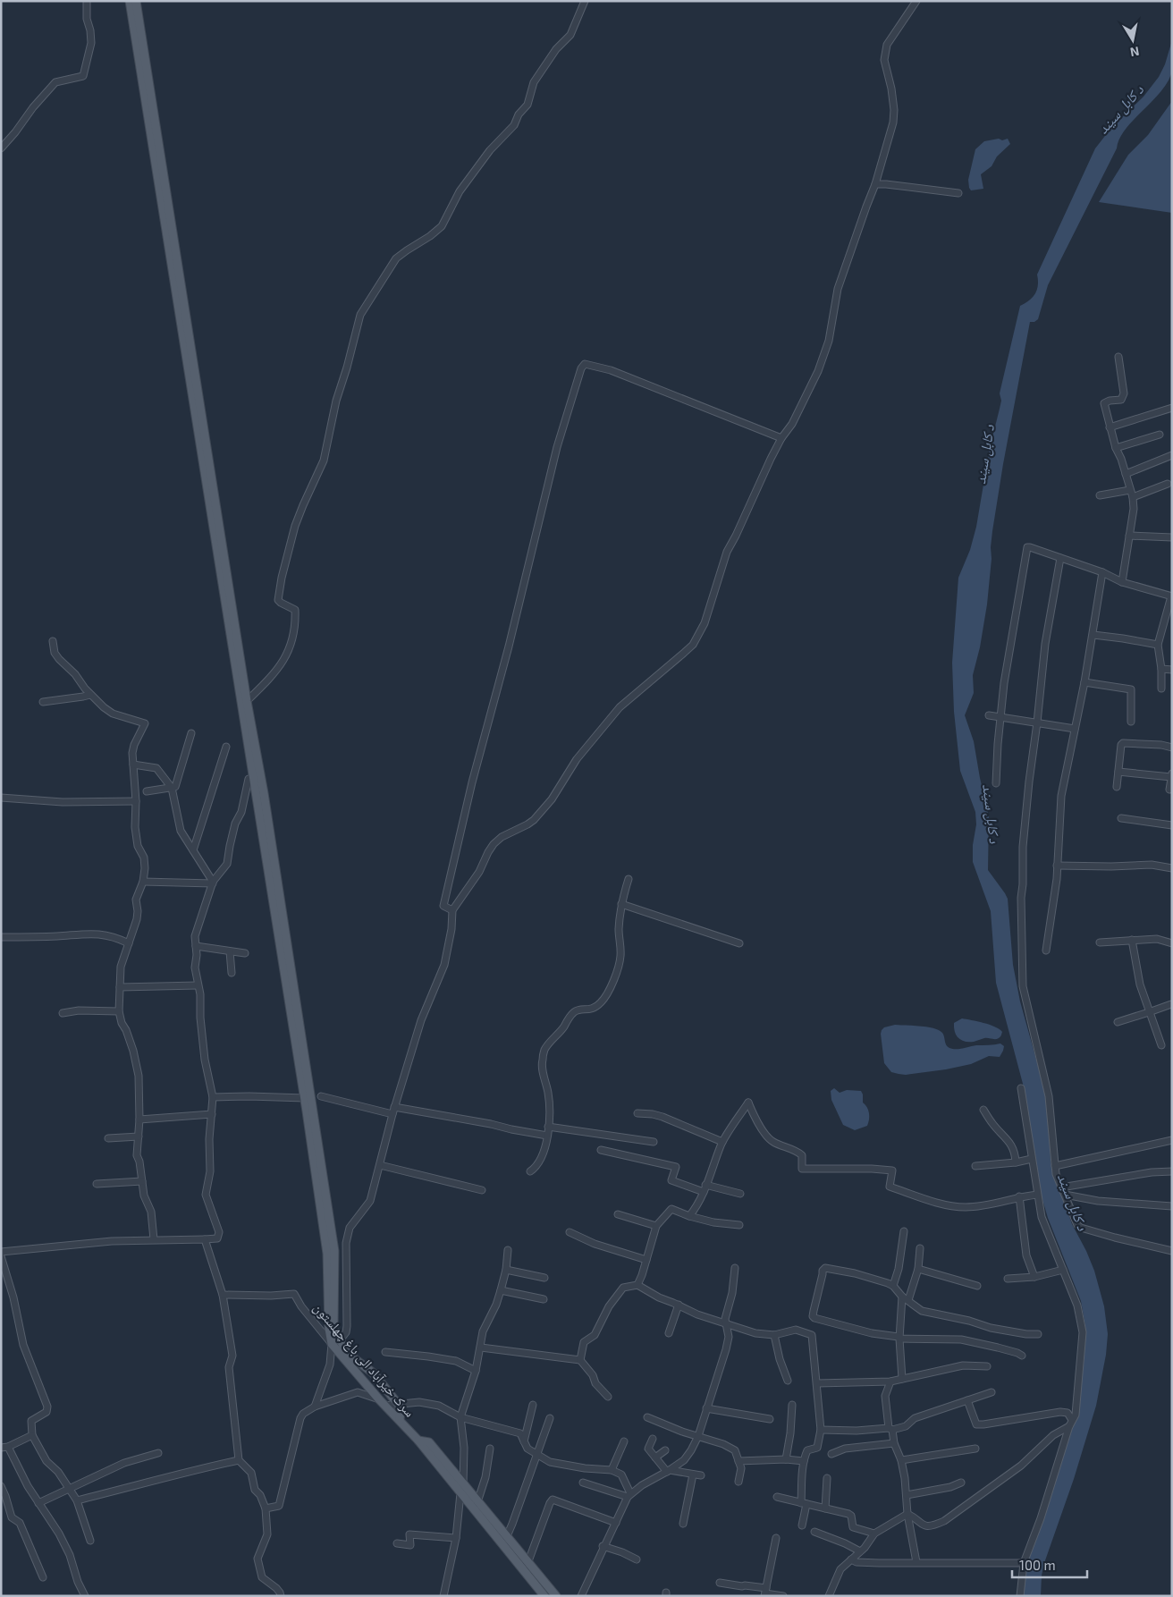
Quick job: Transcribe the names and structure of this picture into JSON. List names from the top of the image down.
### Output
{
  "streets": {
    "main road": ["سرک خیرآباد الی باغ چهلستون"]
  },
  "water": ["د کابل سيند"],
  "scale_bar": "100 m",
  "north": "bottom"
}
